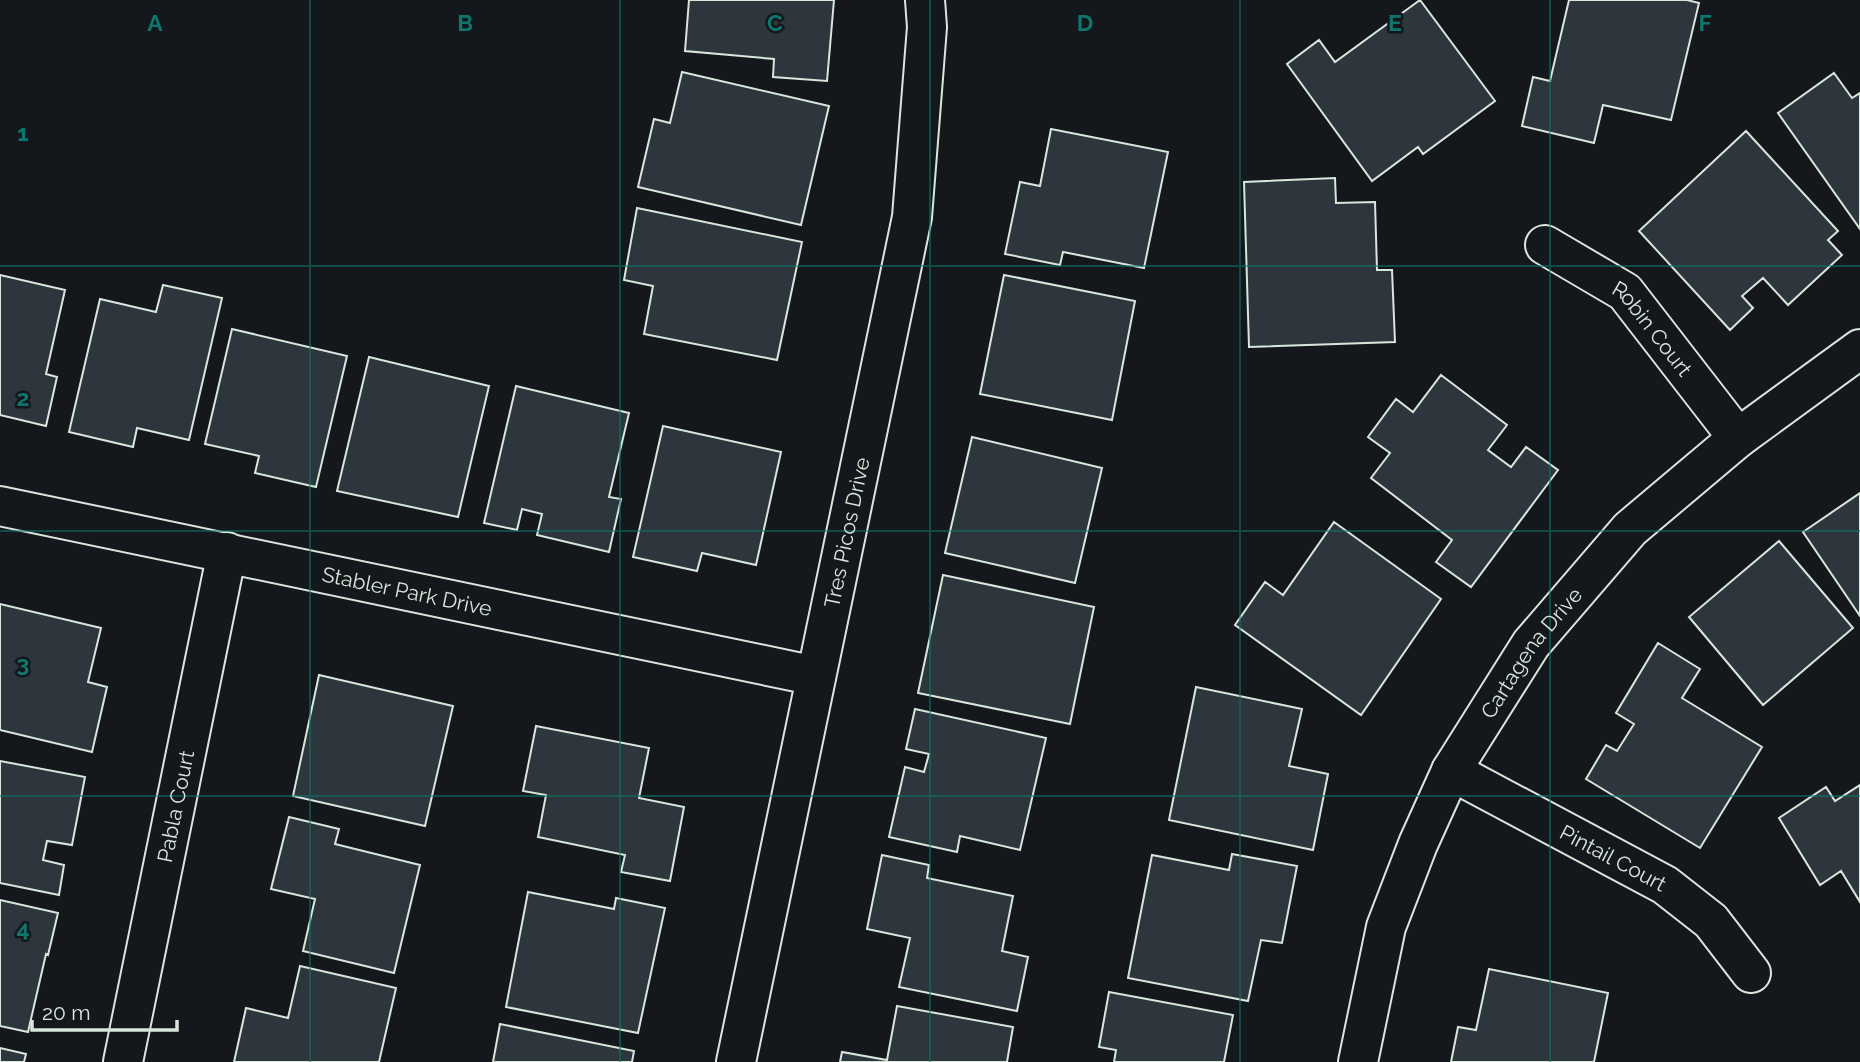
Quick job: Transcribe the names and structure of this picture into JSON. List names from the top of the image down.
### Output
{
  "streets": {
    "street": [
      "Robin Court",
      "Tres Picos Drive",
      "Stabler Park Drive",
      "Cartagena Drive",
      "Pabla Court",
      "Pintail Court"
    ]
  },
  "crossings": [
    ["Robin Court", "Cartagena Drive"],
    ["Tres Picos Drive", "Stabler Park Drive"],
    ["Stabler Park Drive", "Pabla Court"],
    ["Cartagena Drive", "Pintail Court"]
  ],
  "scale_bar": "20 m",
  "grid": {
    "columns": [
      "A",
      "B",
      "C",
      "D",
      "E",
      "F"
    ],
    "rows": [
      "1",
      "2",
      "3",
      "4"
    ]
  }
}
